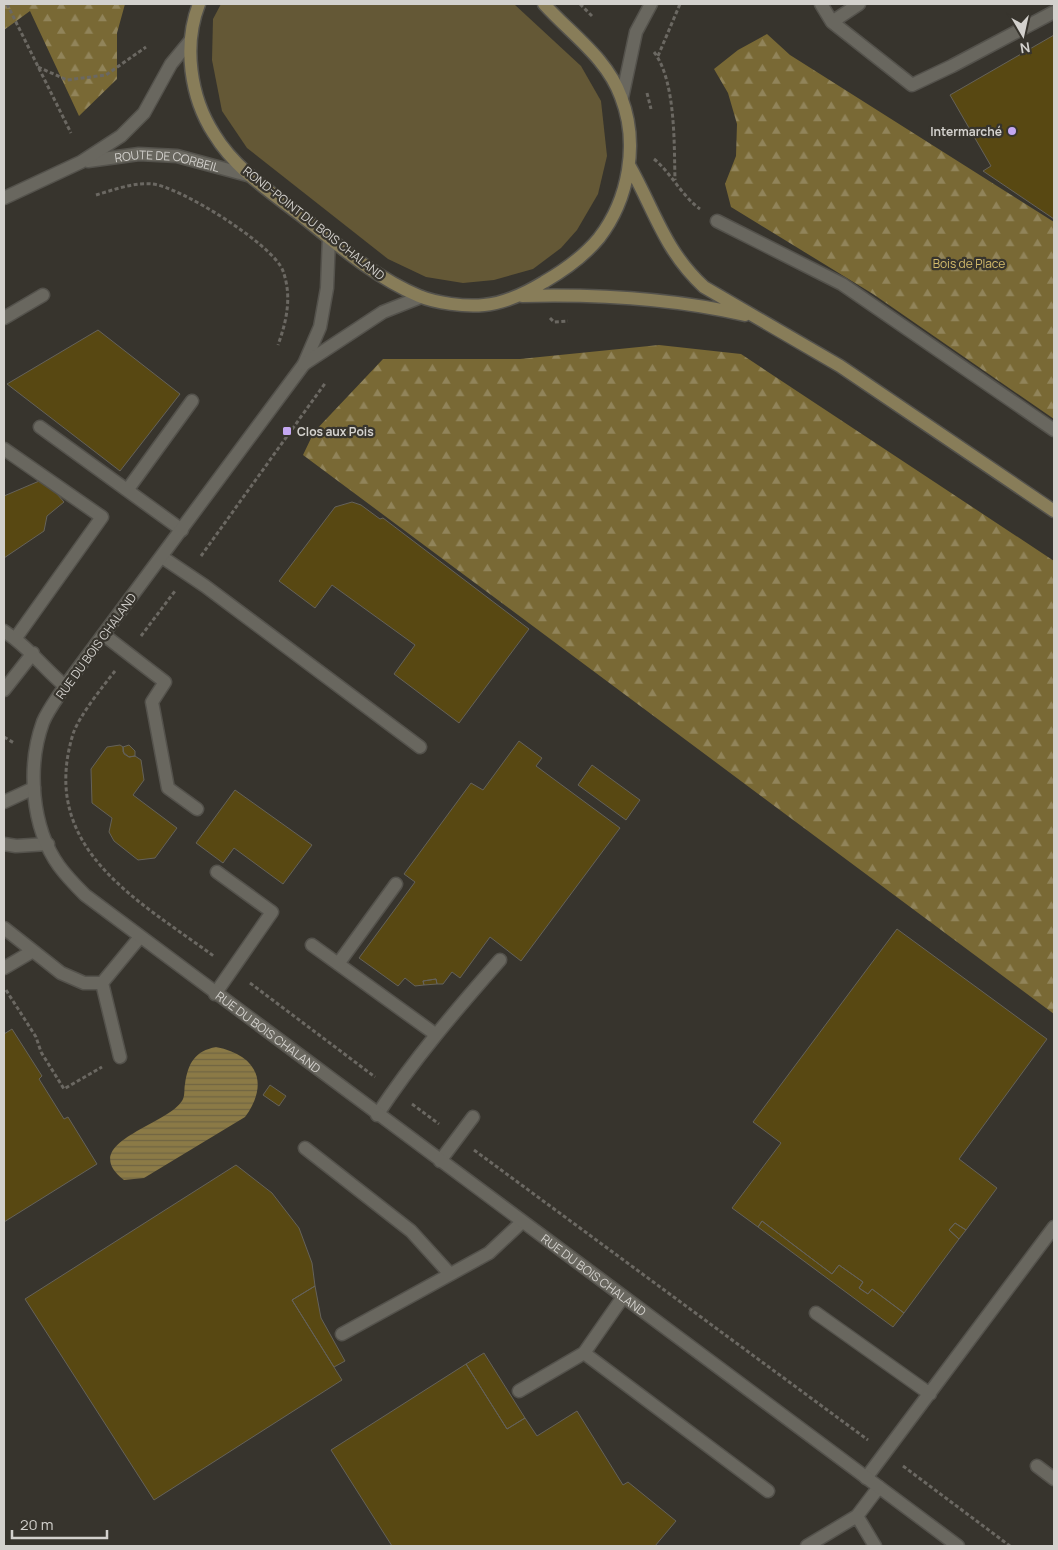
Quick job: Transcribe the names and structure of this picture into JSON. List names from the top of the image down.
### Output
{
  "streets": {
    "main road": ["ROND-POINT DU BOIS CHALAND"],
    "street": ["ROUTE DE CORBEIL", "RUE DU BOIS CHALAND"]
  },
  "crossings": [
    ["ROUTE DE CORBEIL", "ROND-POINT DU BOIS CHALAND"],
    ["ROND-POINT DU BOIS CHALAND", "RUE DU BOIS CHALAND"]
  ],
  "parks": ["Bois de Place"],
  "places": {
    "other": ["Intermarché"],
    "transit": ["Clos aux Pois"]
  },
  "scale_bar": "20 m",
  "north": "bottom"
}
